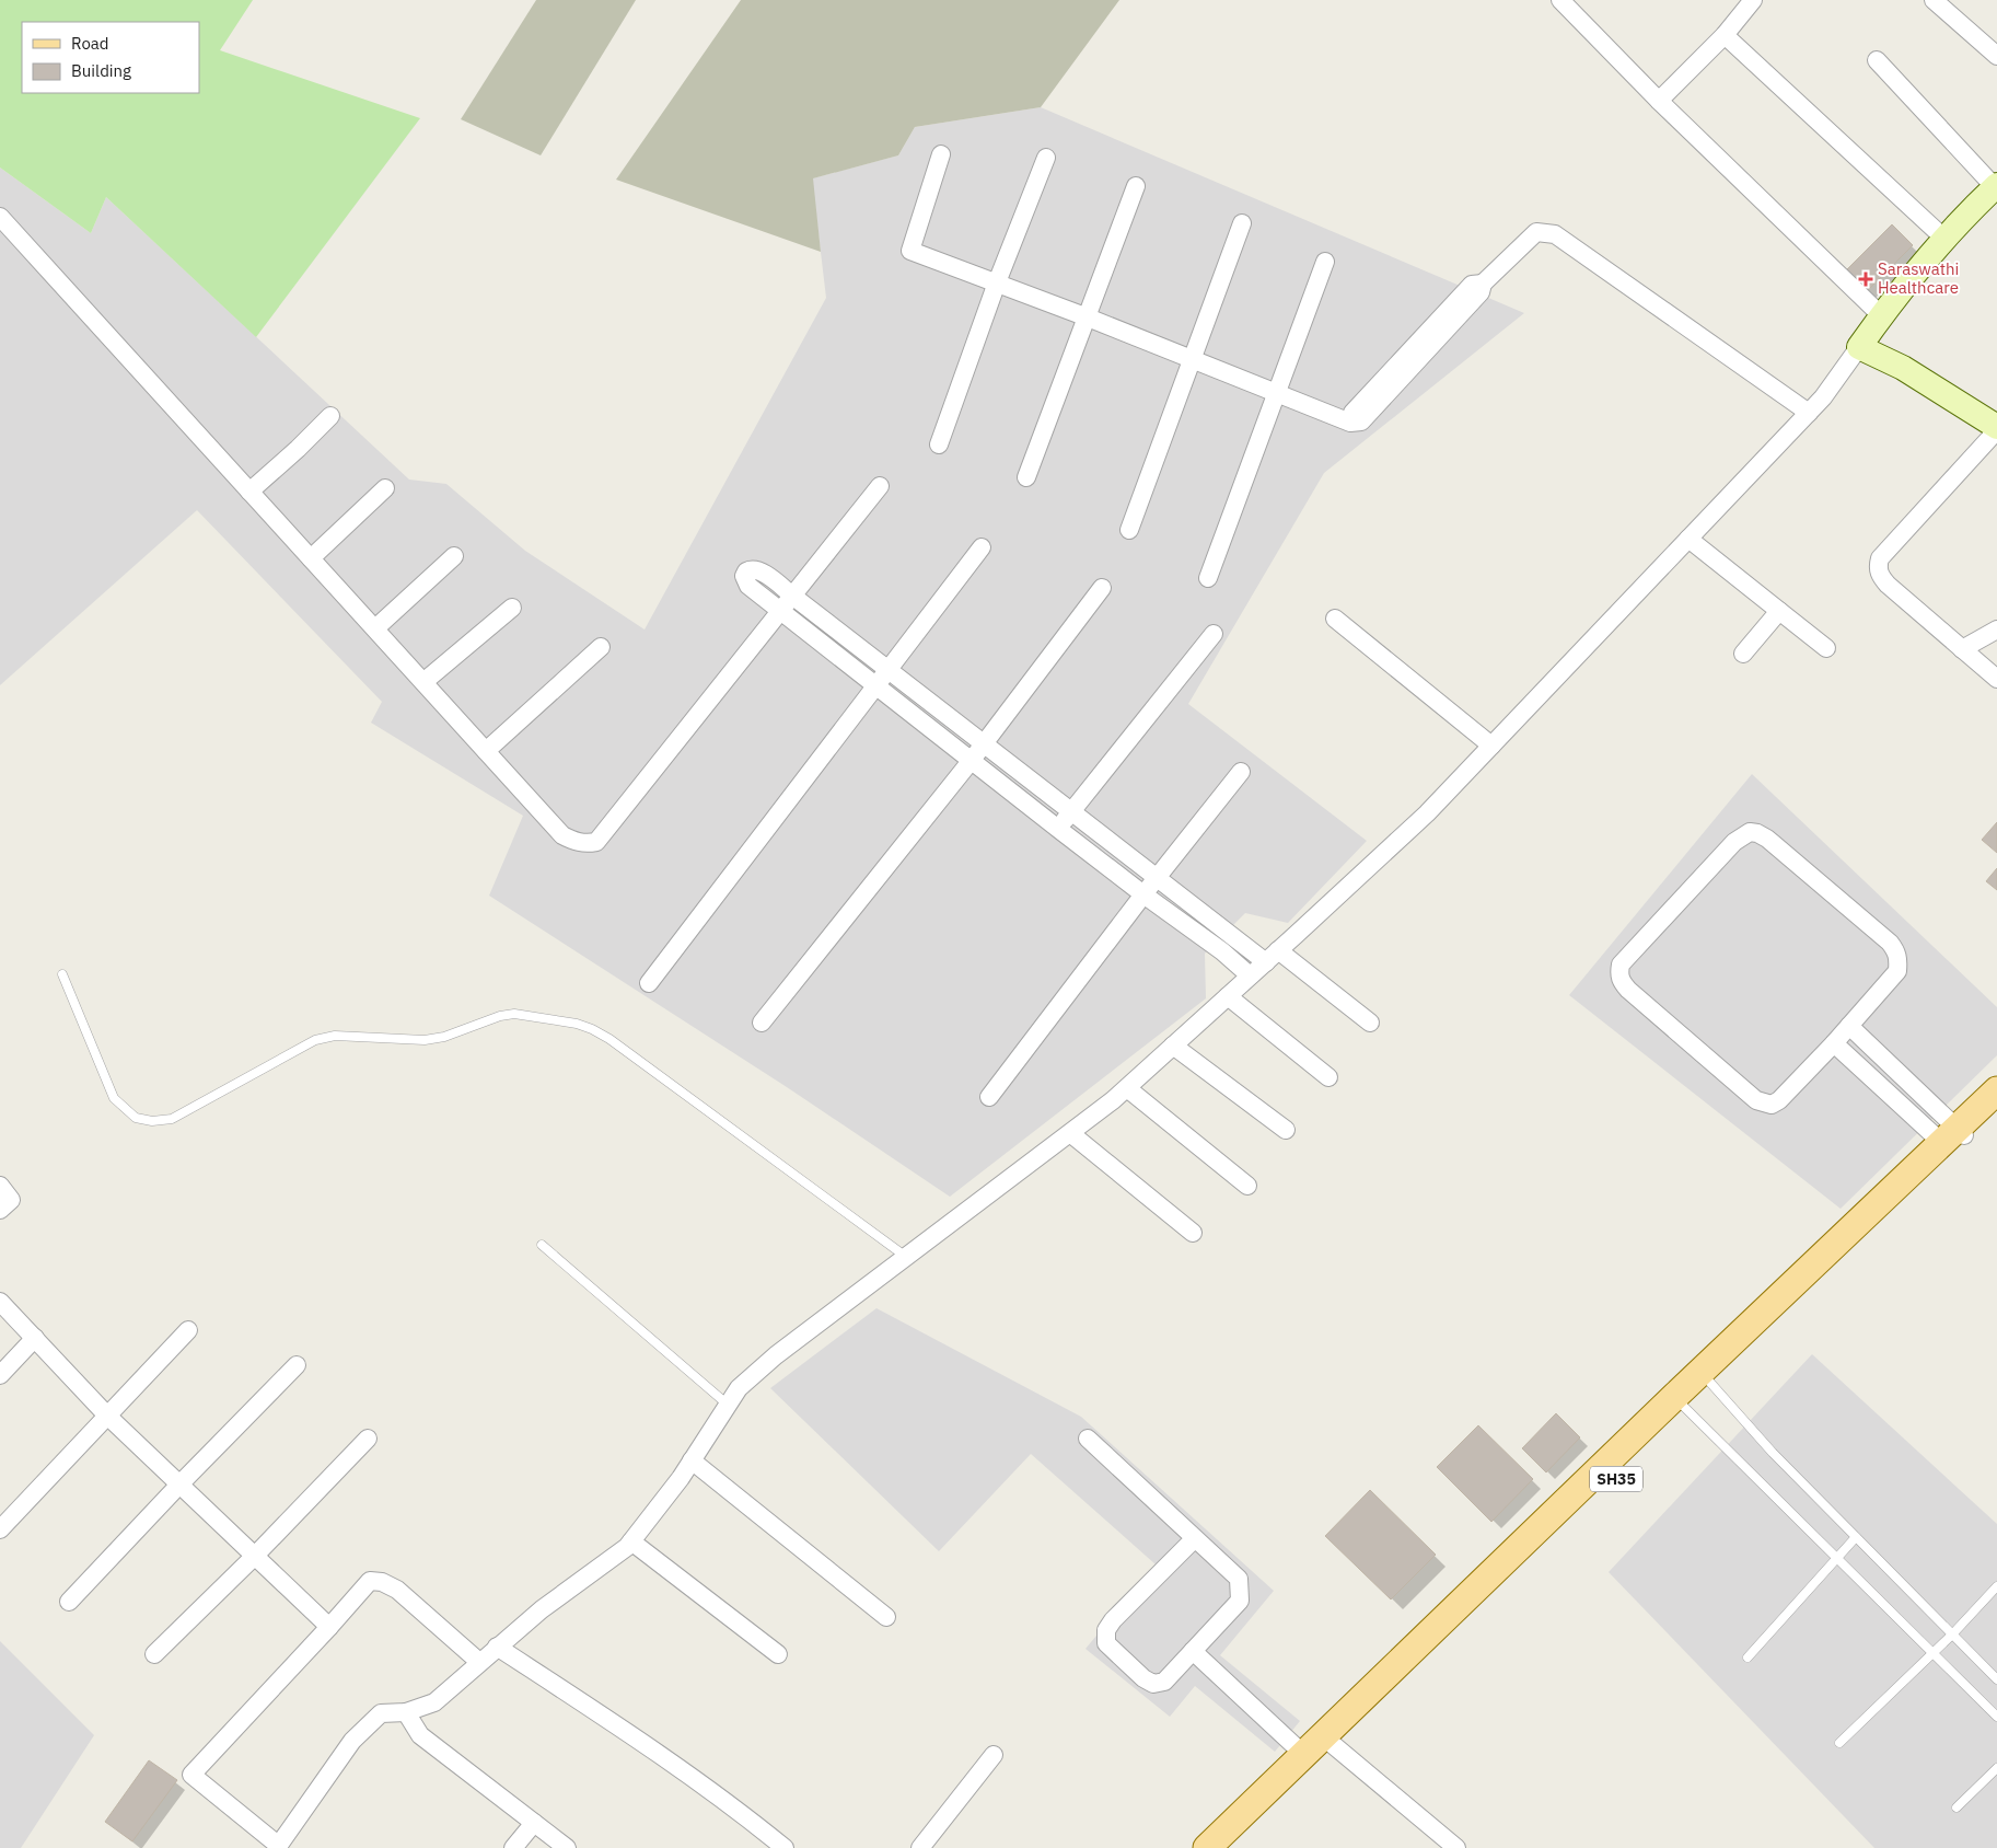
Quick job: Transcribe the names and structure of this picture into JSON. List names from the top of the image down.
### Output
{
  "streets": {
    "main road": ["SH35"]
  },
  "places": {
    "health": ["Saraswathi Healthcare"]
  },
  "legend": ["Road", "Building"]
}
